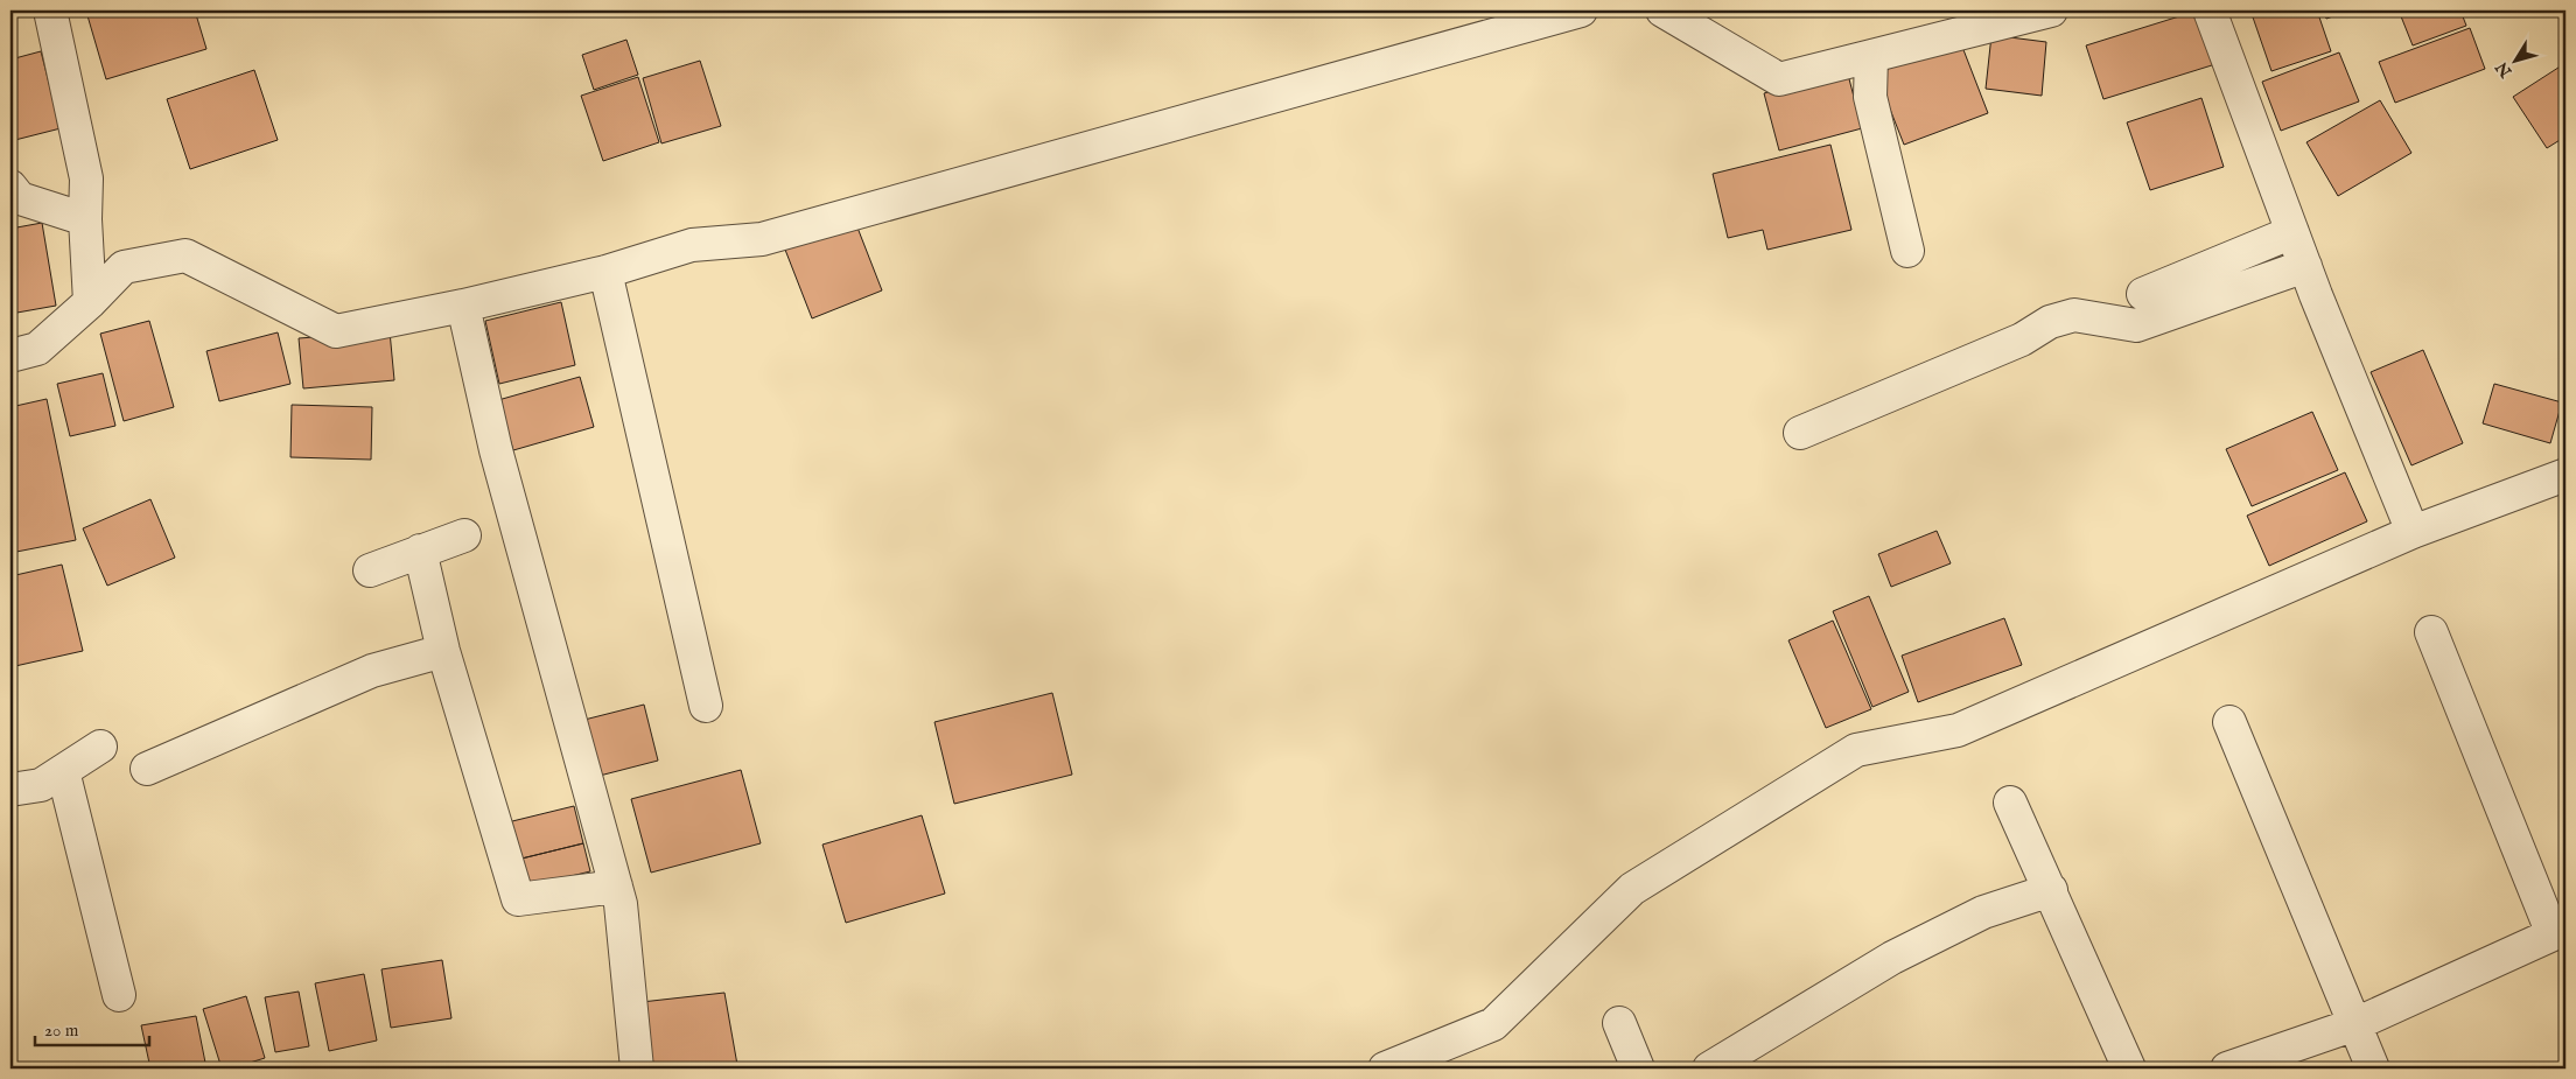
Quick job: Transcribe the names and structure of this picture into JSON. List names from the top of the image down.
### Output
{
  "scale_bar": "20 m",
  "north": "bottom left"
}
